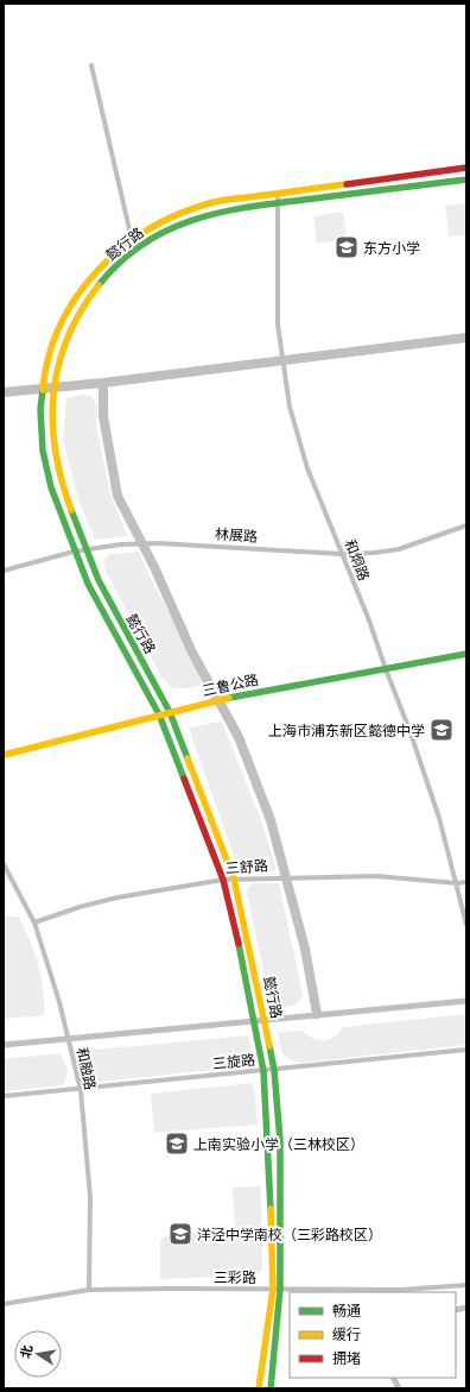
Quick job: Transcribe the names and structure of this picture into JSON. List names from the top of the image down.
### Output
{
  "streets": {
    "street": [
      "懿行路",
      "林展路",
      "和炯路",
      "三鲁公路",
      "三舒路",
      "三旋路",
      "和融路",
      "三彩路"
    ]
  },
  "crossings": [
    ["懿行路", "林展路"],
    ["懿行路", "和炯路"],
    ["懿行路", "三鲁公路"],
    ["懿行路", "三舒路"],
    ["懿行路", "三旋路"],
    ["懿行路", "三彩路"],
    ["林展路", "和炯路"],
    ["和炯路", "三鲁公路"],
    ["和炯路", "三舒路"],
    ["三舒路", "和融路"],
    ["三旋路", "和融路"],
    ["和融路", "三彩路"]
  ],
  "places": {
    "school or university": [
      "东方小学",
      "上海市浦东新区懿德中学",
      "上南实验小学（三林校区）",
      "洋泾中学南校（三彩路校区）"
    ]
  },
  "legend": ["畅通", "缓行", "拥堵"],
  "north": "left"
}
